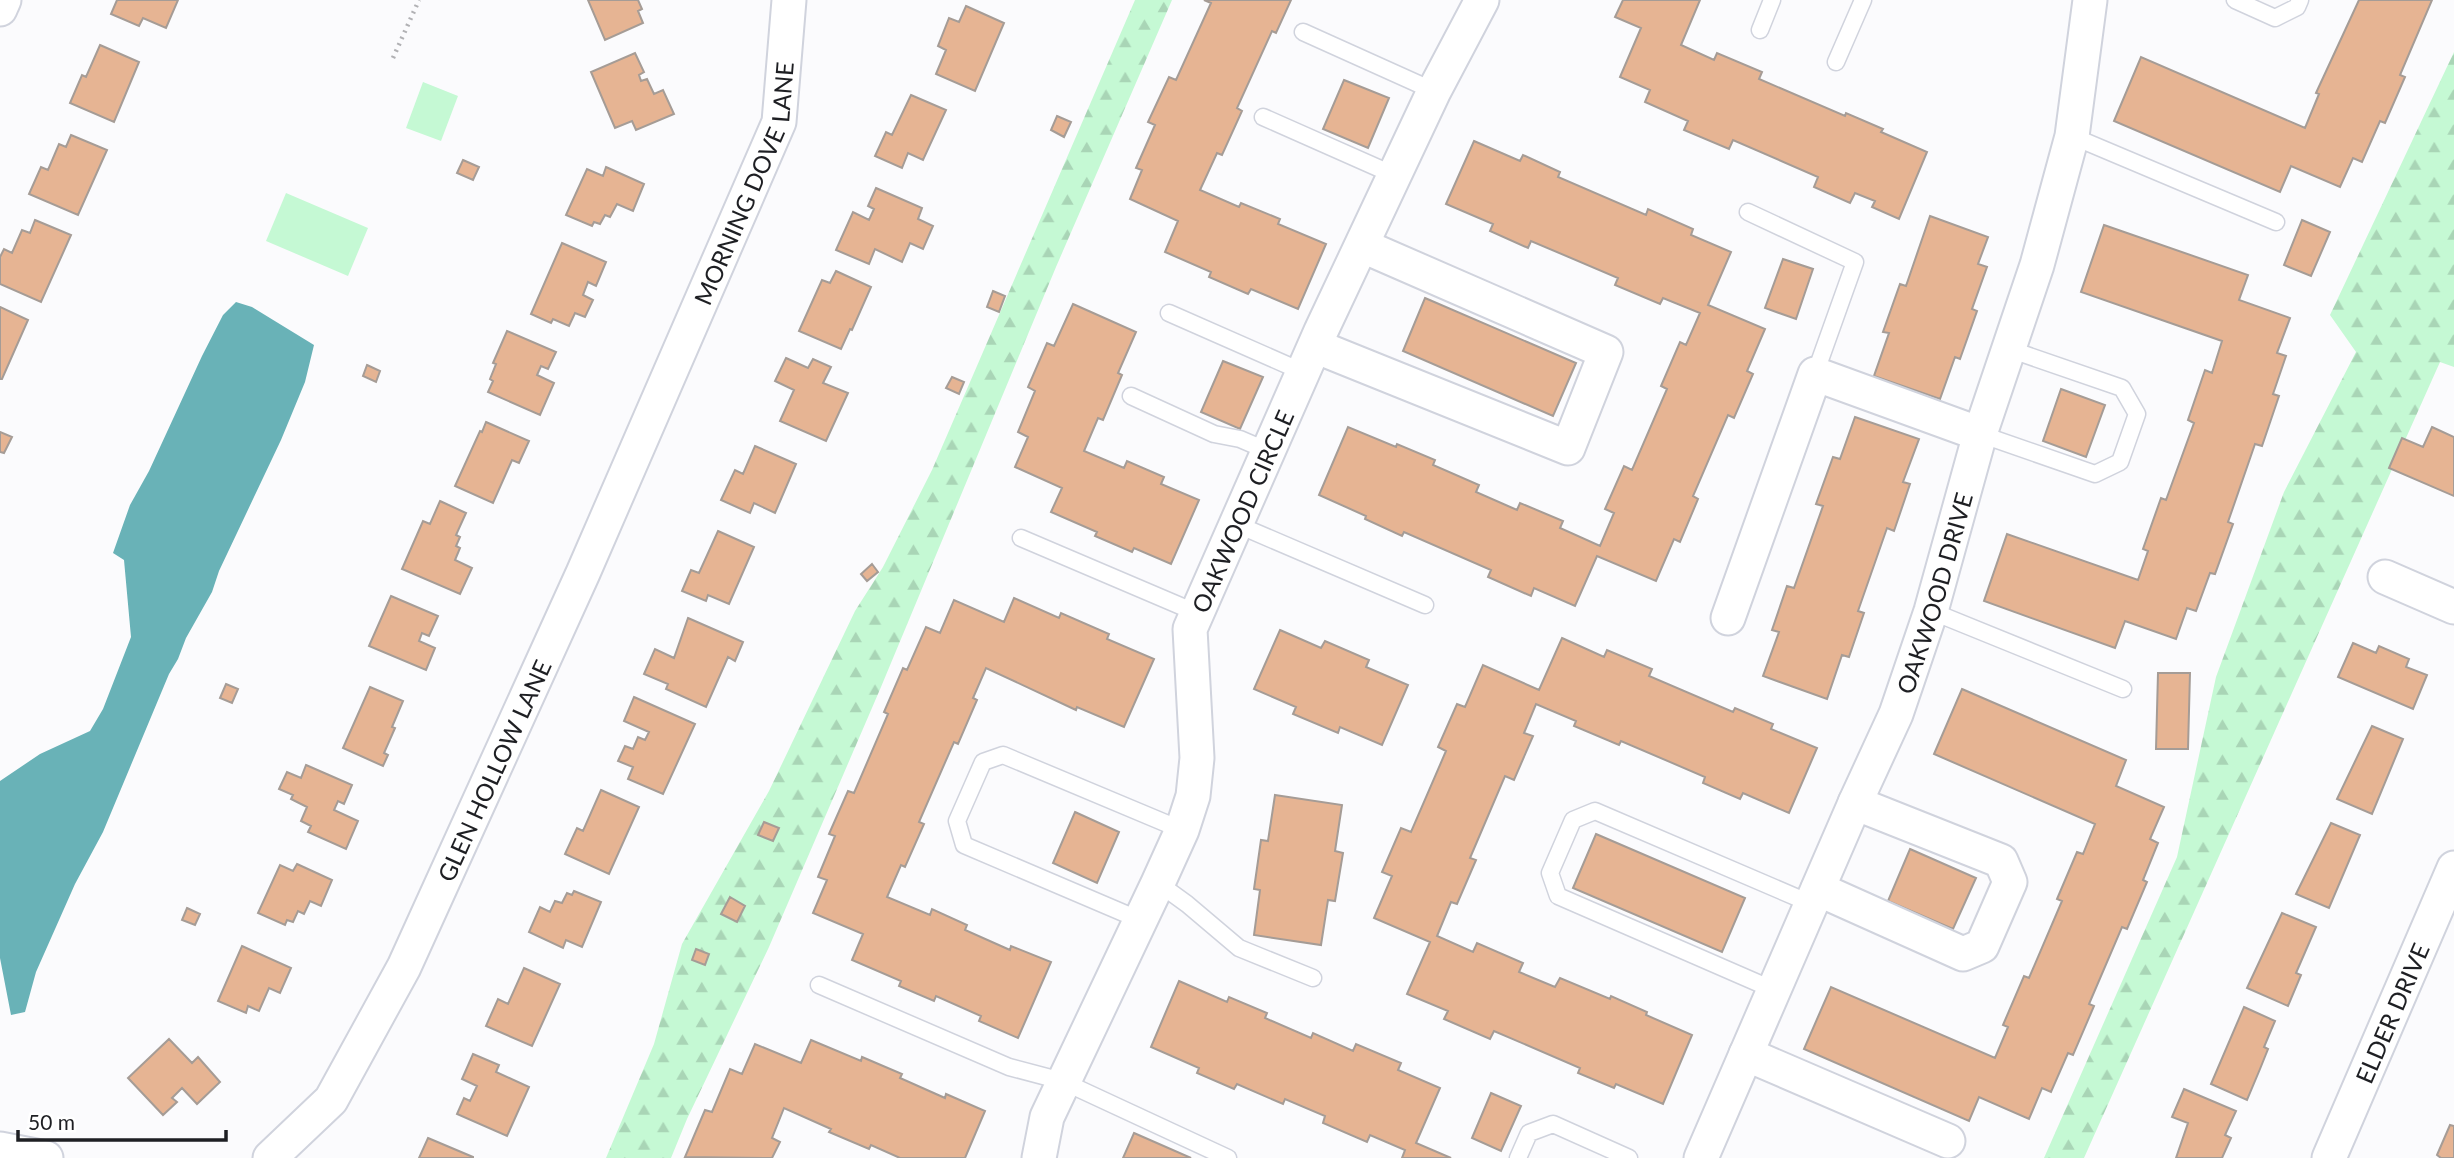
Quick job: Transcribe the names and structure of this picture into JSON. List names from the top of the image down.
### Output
{
  "streets": {
    "street": [
      "MORNING DOVE LANE",
      "OAKWOOD CIRCLE",
      "OAKWOOD DRIVE",
      "GLEN HOLLOW LANE",
      "ELDER DRIVE"
    ]
  },
  "crossings": [
    ["MORNING DOVE LANE", "GLEN HOLLOW LANE"]
  ],
  "scale_bar": "50 m"
}
